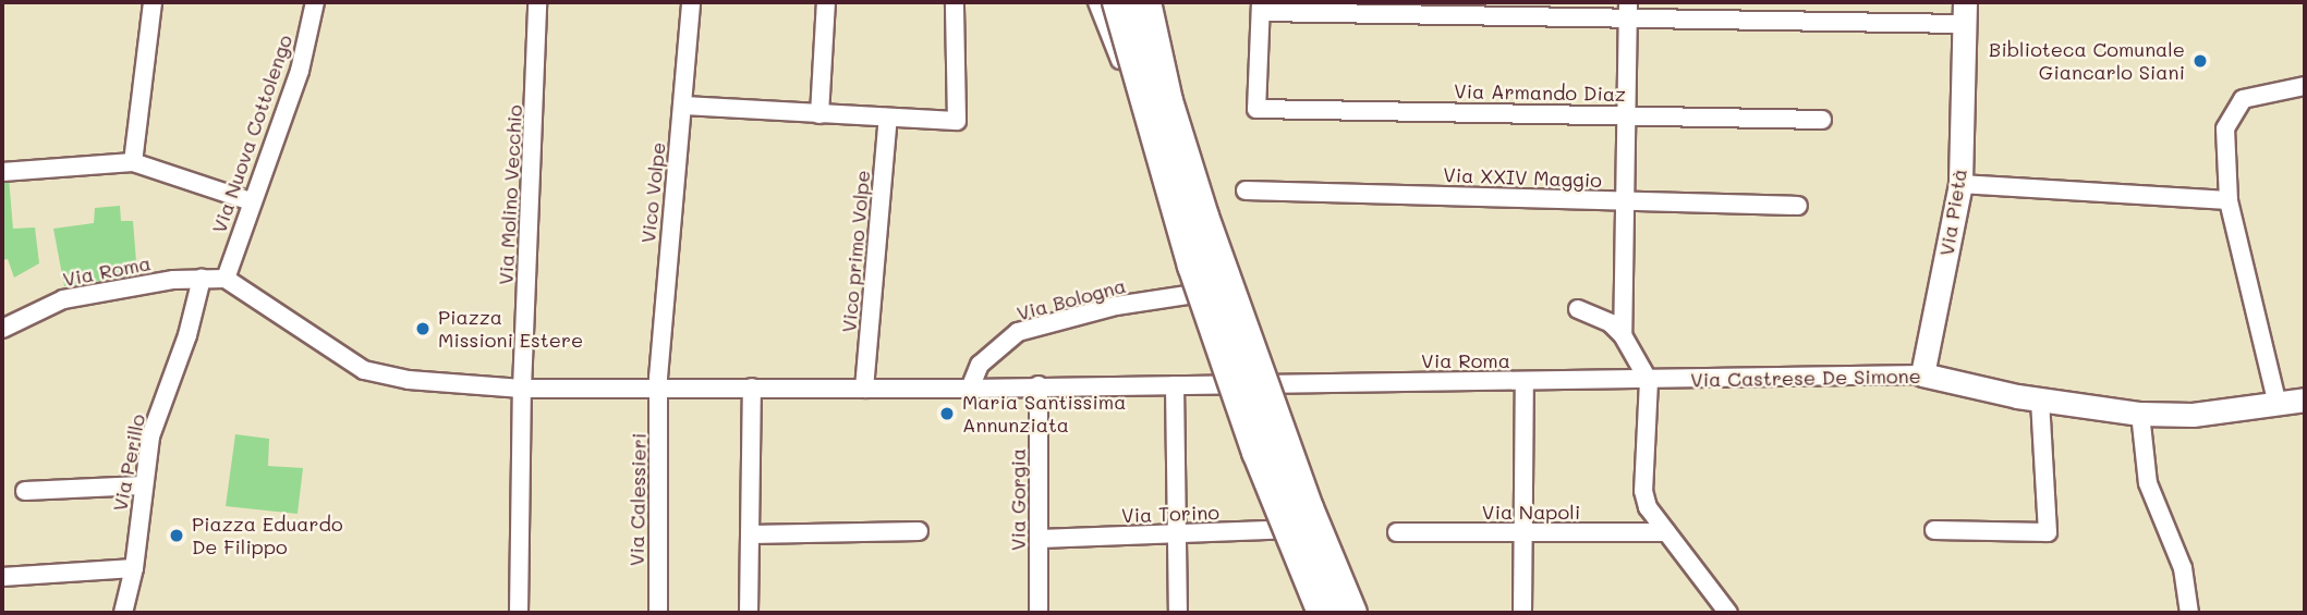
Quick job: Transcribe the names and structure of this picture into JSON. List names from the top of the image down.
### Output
{
  "streets": {
    "street": [
      "Via Armando Diaz",
      "Via Nuova Cottolengo",
      "Via XXIV Maggio",
      "Vico Volpe",
      "Via Molino Vecchio",
      "Via Pietà",
      "Vico primo Volpe",
      "Via Roma",
      "Via Bologna",
      "Via Castrese De Simone",
      "Via Perillo",
      "Via Calessieri",
      "Via Gorgia",
      "Via Napoli",
      "Via Torino"
    ]
  },
  "crossings": [
    ["Via Nuova Cottolengo", "Via Roma"],
    ["Vico Volpe", "Via Roma"],
    ["Vico Volpe", "Via Calessieri"],
    ["Via Molino Vecchio", "Via Roma"],
    ["Via Pietà", "Via Castrese De Simone"],
    ["Vico primo Volpe", "Via Roma"],
    ["Via Roma", "Via Bologna"],
    ["Via Roma", "Via Castrese De Simone"],
    ["Via Roma", "Via Perillo"],
    ["Via Roma", "Via Calessieri"],
    ["Via Roma", "Via Gorgia"],
    ["Via Gorgia", "Via Torino"]
  ],
  "places": [
    "Biblioteca Comunale Giancarlo Siani",
    "Piazza Missioni Estere",
    "Maria Santissima Annunziata",
    "Piazza Eduardo De Filippo"
  ]
}
